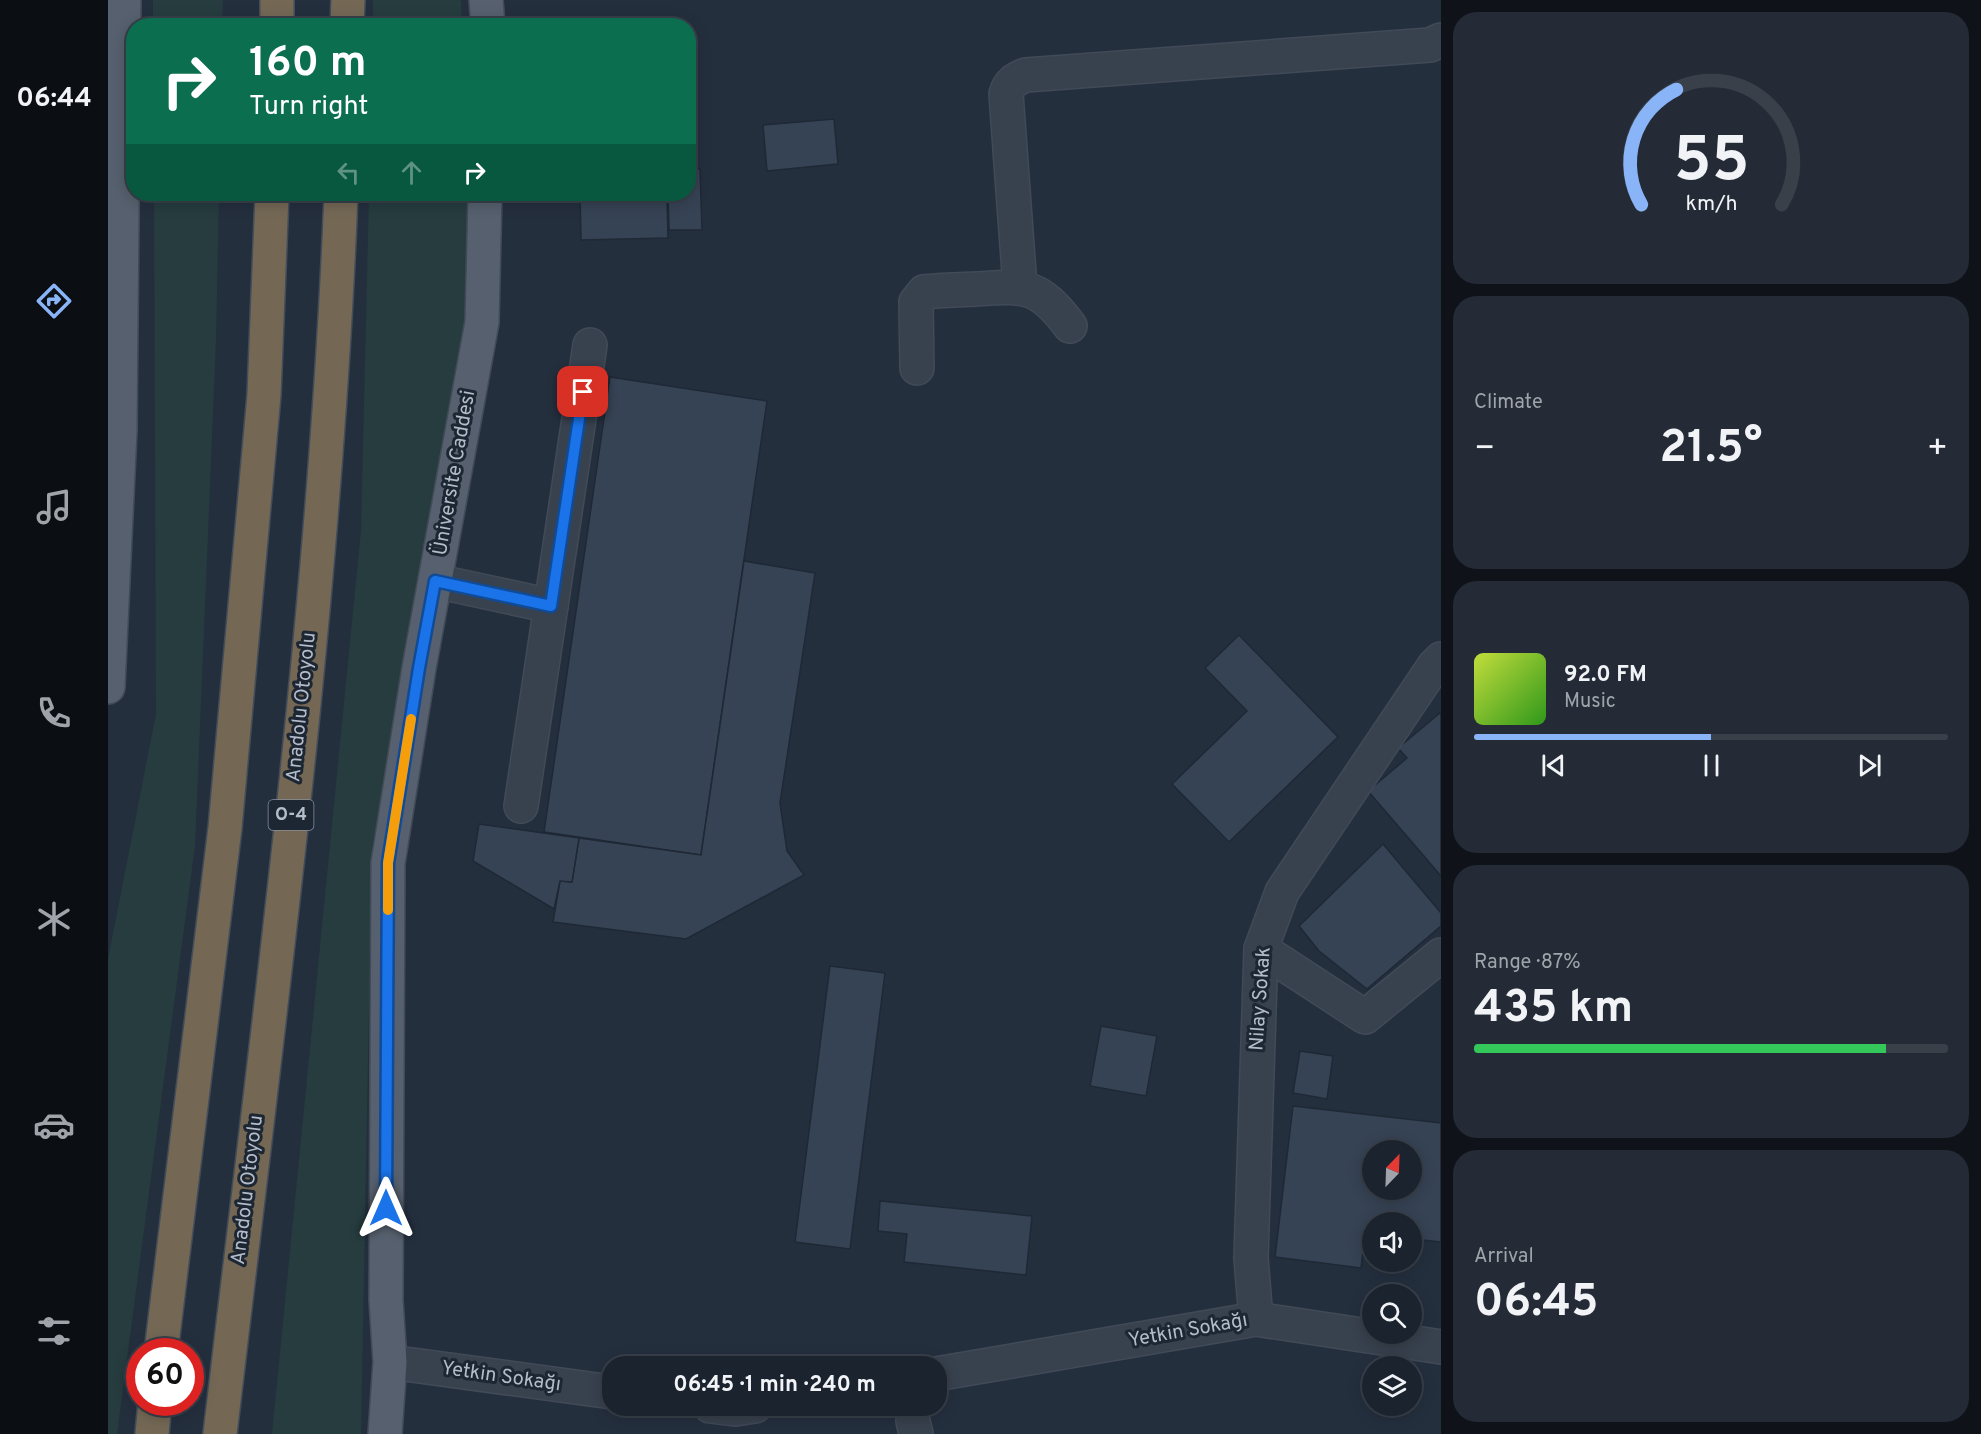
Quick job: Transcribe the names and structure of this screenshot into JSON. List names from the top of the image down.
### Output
{
  "streets": {
    "highway": ["Anadolu Otoyolu", "O-4"],
    "main road": ["Üniversite Caddesi"],
    "street": ["Nilay Sokak", "Yetkin Sokağı"]
  },
  "crossings": [
    ["Üniversite Caddesi", "Yetkin Sokağı"],
    ["Nilay Sokak", "Yetkin Sokağı"]
  ],
  "north": "top right",
  "page": {
    "tabs": "06:44",
    "turn": ["160 m", "Turn right"],
    "tile": [
      "Climate",
      ["Range · 87%", "435 km"],
      ["Arrival", "06:45"]
    ],
    "heat": ["−", "21.5°", "+"],
    "song": ["92.0 FM", "Music"],
    "limit": "60",
    "trip": "06:45 · 1 min · 240 m",
    "gauge": ["55", "km/h"]
  }
}
